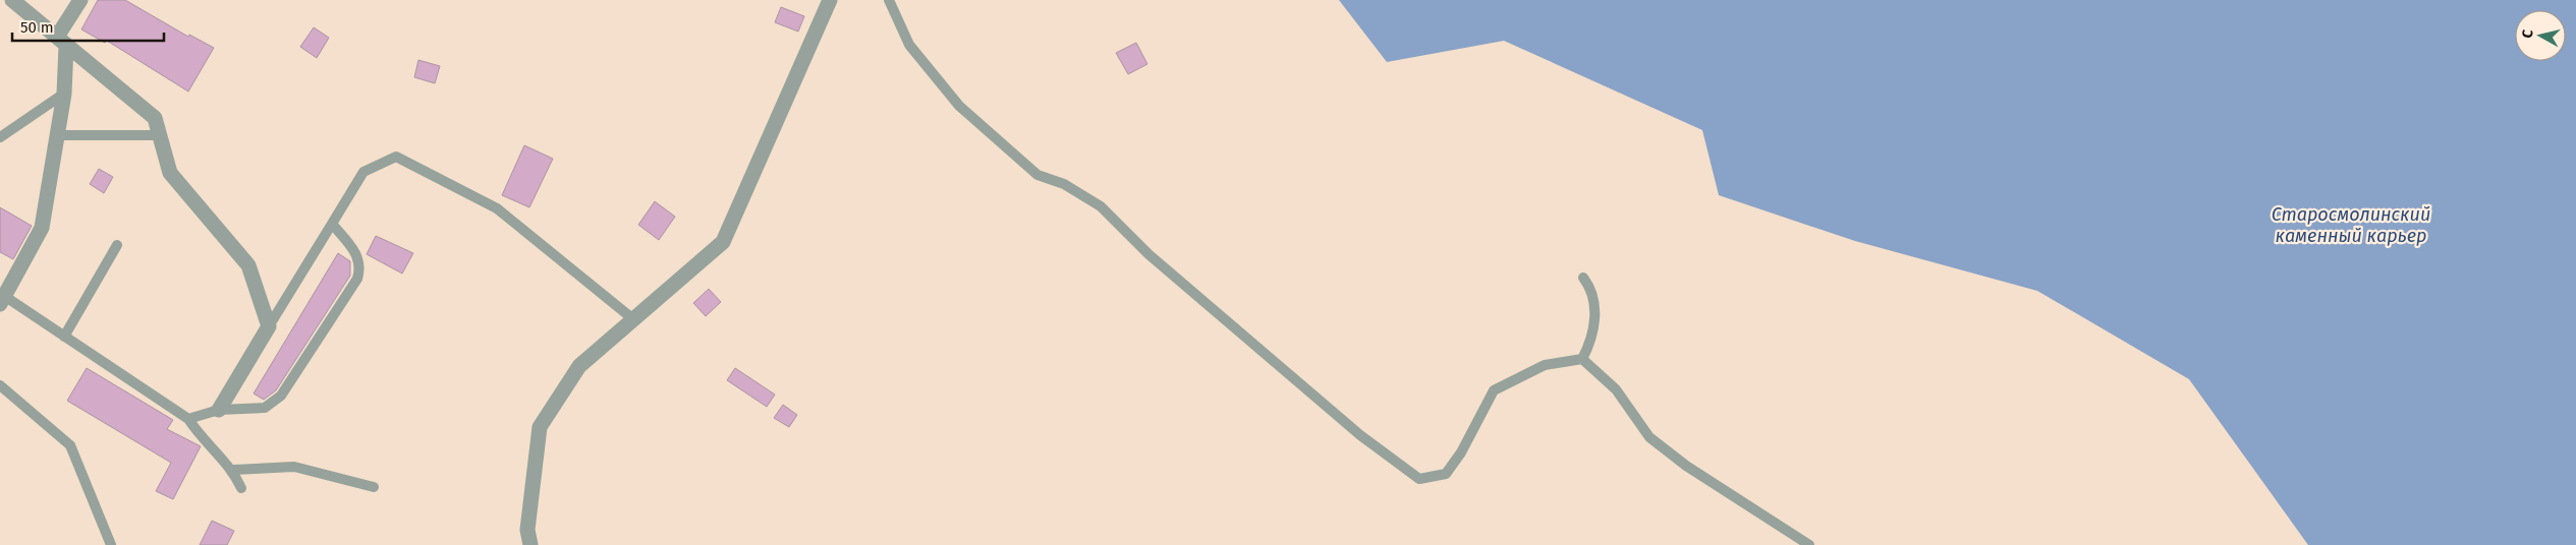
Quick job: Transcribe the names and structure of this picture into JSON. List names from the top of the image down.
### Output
{
  "water": ["Старосмолинский каменный карьер"],
  "scale_bar": "50 m",
  "north": "left"
}
